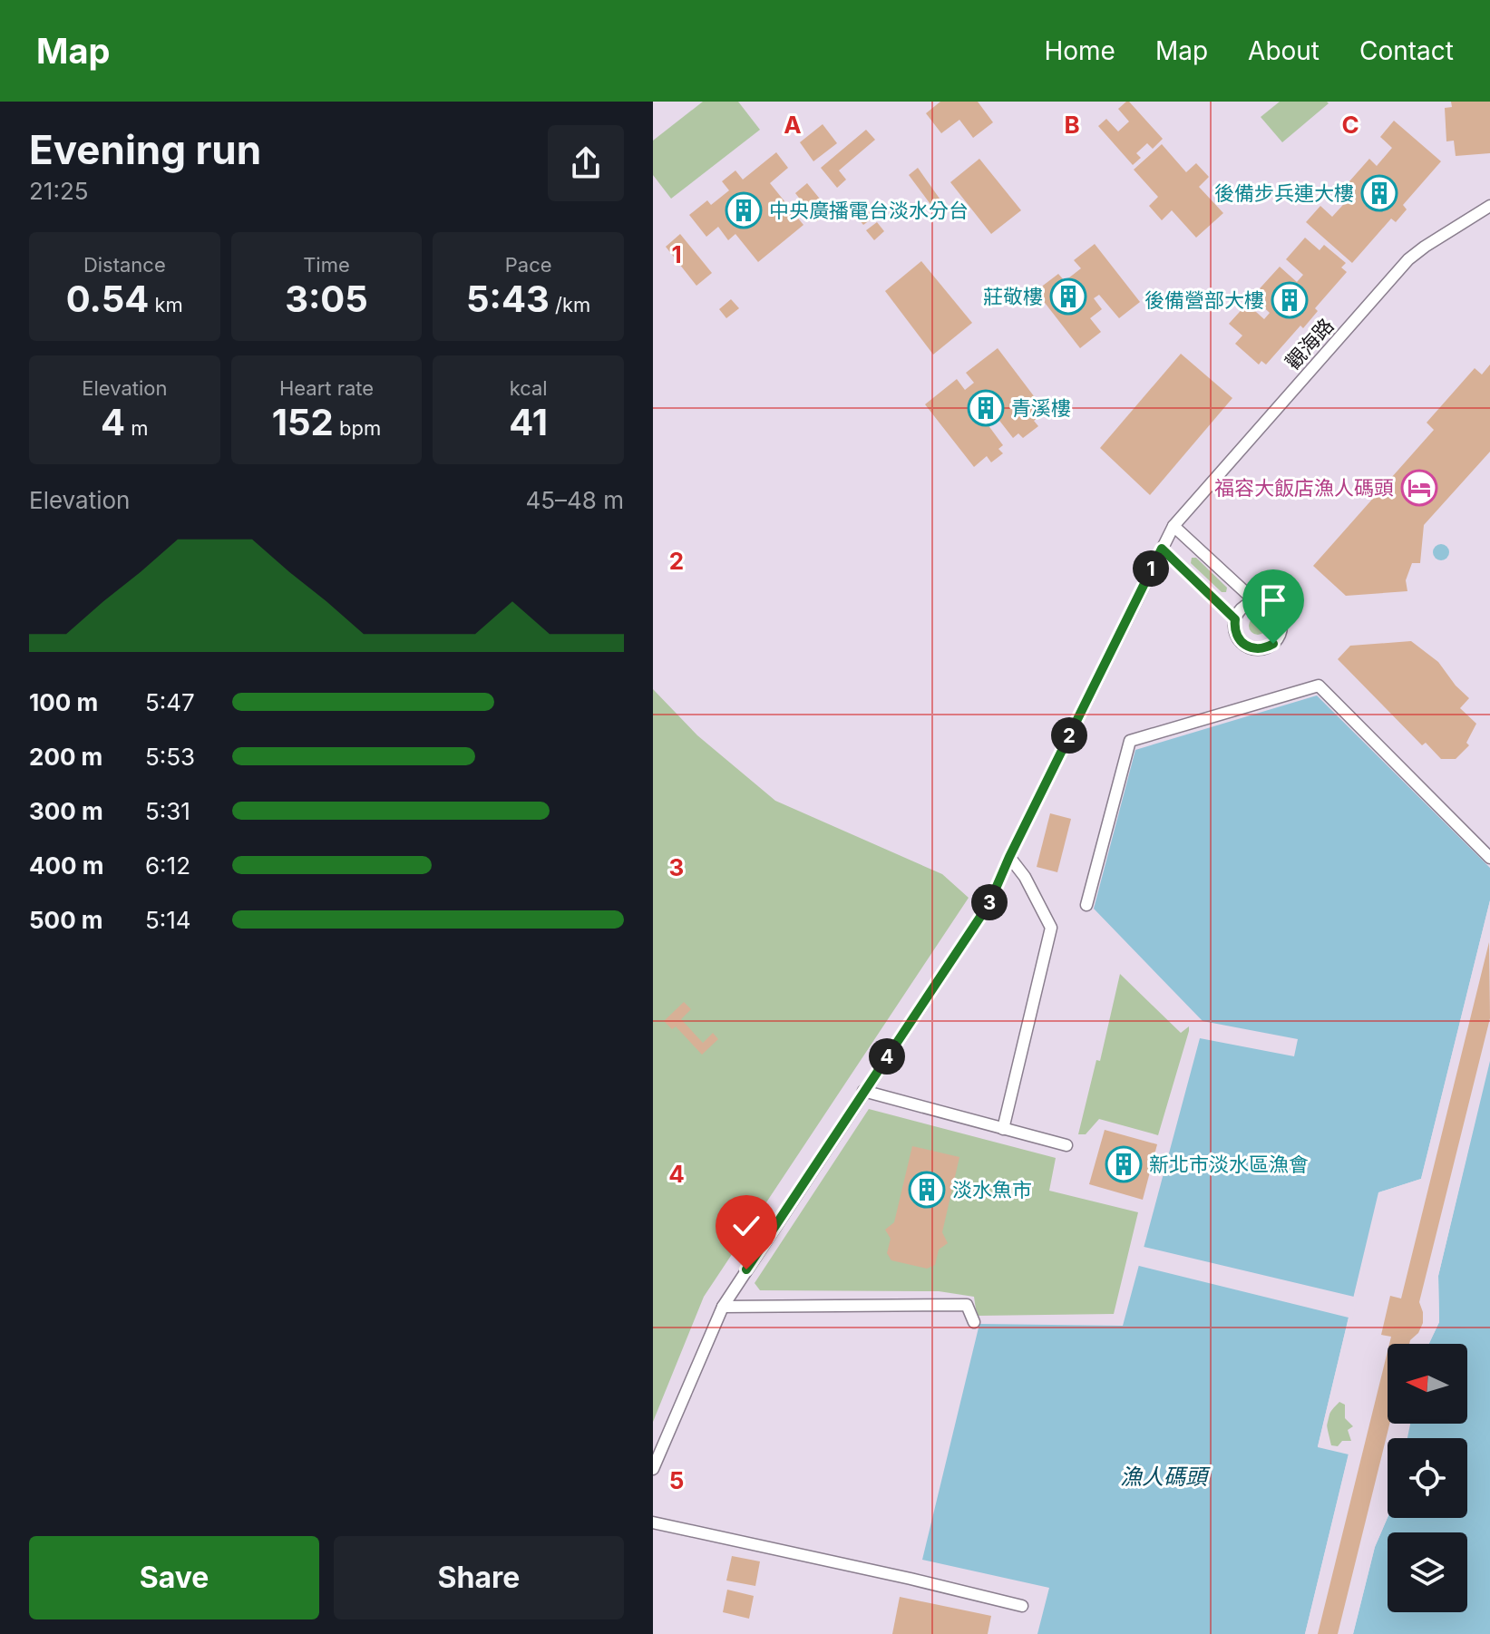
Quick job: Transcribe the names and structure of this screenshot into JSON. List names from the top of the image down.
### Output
{
  "streets": {
    "street": ["觀海路"]
  },
  "water": ["漁人碼頭"],
  "places": {
    "building": [
      "後備步兵連大樓",
      "中央廣播電台淡水分台",
      "莊敬樓",
      "後備營部大樓",
      "青溪樓",
      "新北市淡水區漁會",
      "淡水魚市"
    ],
    "hotel": ["福容大飯店漁人碼頭"]
  },
  "north": "left",
  "page": {
    "header": "Map",
    "nav": [
      "Home",
      "Map",
      "About",
      "Contact"
    ],
    "heading": ["Evening run", "21:25"],
    "stats": [
      ["Distance", "0.54 km"],
      ["Time", "3:05"],
      ["Pace", "5:43 /km"],
      ["Elevation", "4 m"],
      ["Heart rate", "152 bpm"],
      ["kcal", "41"]
    ],
    "chart": ["Elevation", "45–48 m"],
    "pins": [
      "1",
      "2",
      "3",
      "4"
    ],
    "list": [
      {
        "name": "100 m",
        "note": "5:47"
      },
      {
        "name": "200 m",
        "note": "5:53"
      },
      {
        "name": "300 m",
        "note": "5:31"
      },
      {
        "name": "400 m",
        "note": "6:12"
      },
      {
        "name": "500 m",
        "note": "5:14"
      }
    ],
    "buttons": ["Save", "Share"]
  },
  "grid": {
    "columns": ["A", "B", "C"],
    "rows": [
      "1",
      "2",
      "3",
      "4",
      "5"
    ]
  }
}
